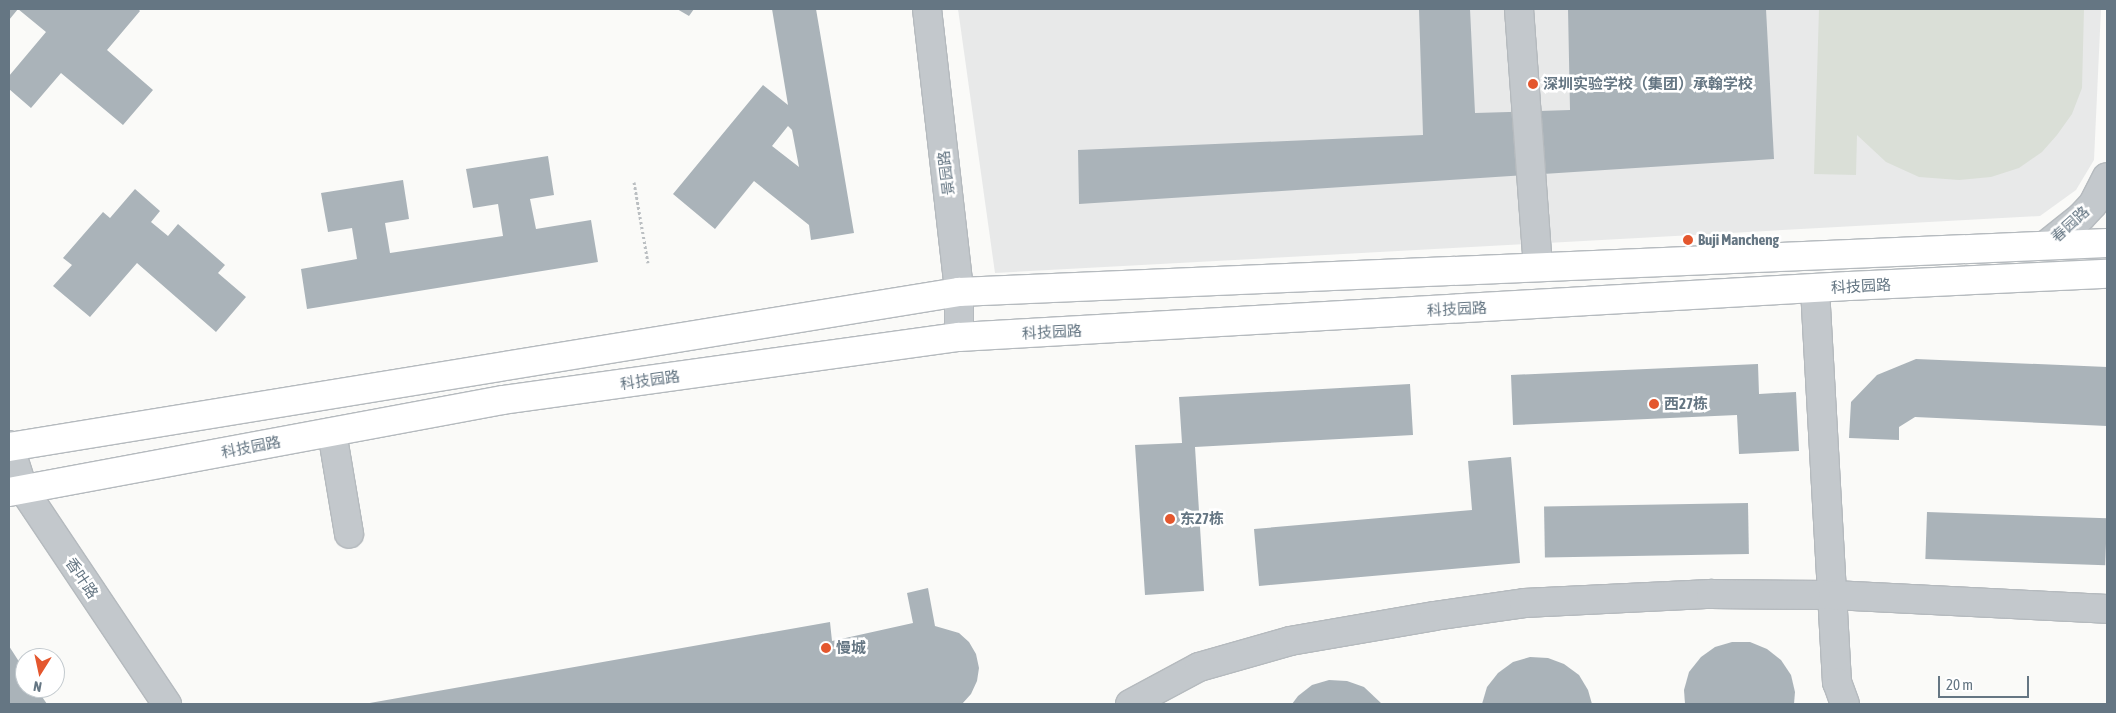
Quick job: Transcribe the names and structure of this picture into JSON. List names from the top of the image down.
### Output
{
  "streets": {
    "main road": ["科技园路"],
    "street": ["景园路", "春园路", "香叶路"]
  },
  "crossings": [
    ["景园路", "科技园路"],
    ["春园路", "科技园路"],
    ["科技园路", "香叶路"]
  ],
  "places": [
    "深圳实验学校（集团）承翰学校",
    "Buji Mancheng",
    "西27栋",
    "东27栋",
    "慢城"
  ],
  "scale_bar": "20 m",
  "north": "bottom"
}
